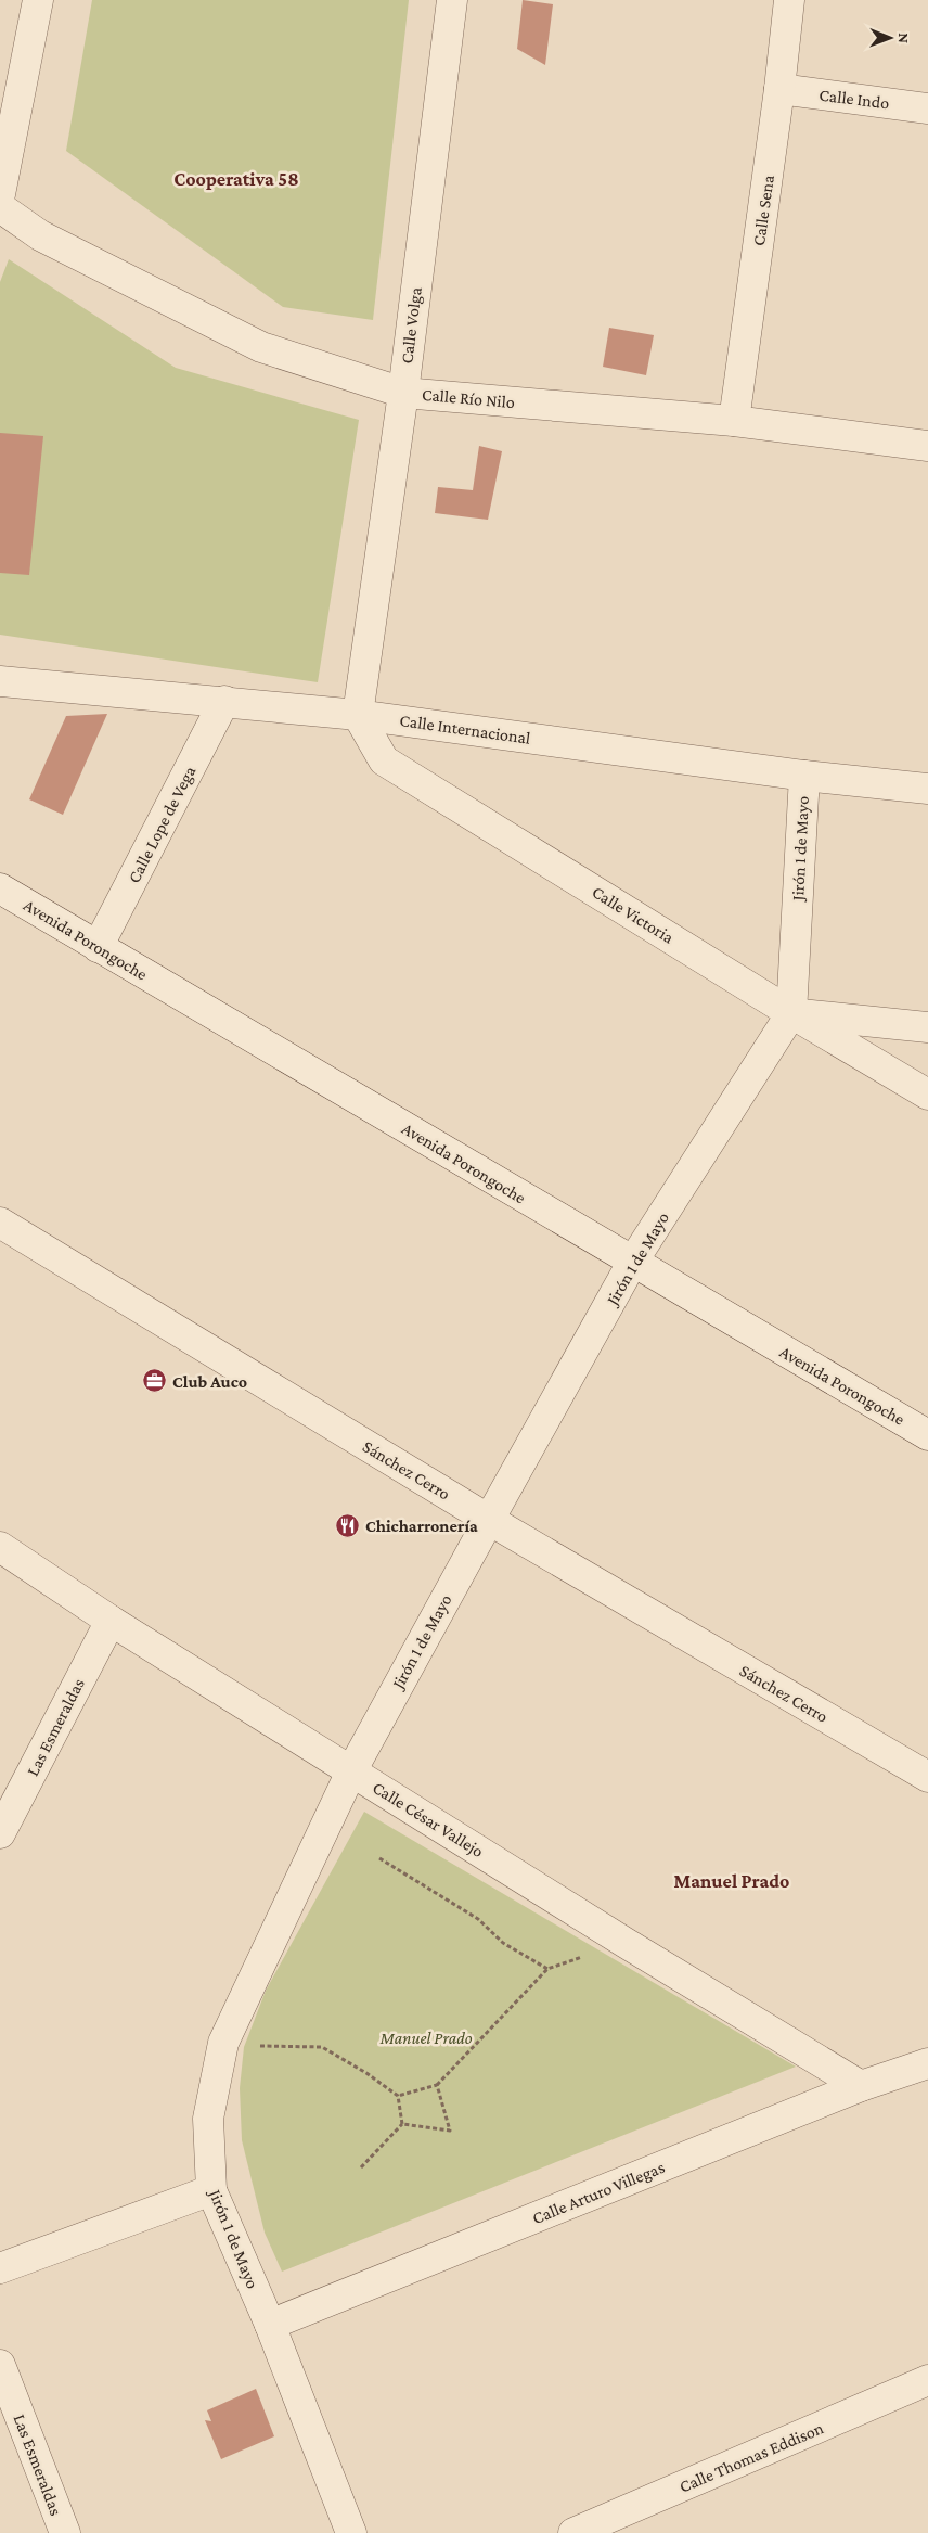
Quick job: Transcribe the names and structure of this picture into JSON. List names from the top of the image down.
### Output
{
  "streets": {
    "street": [
      "Calle Indo",
      "Calle Sena",
      "Calle Volga",
      "Calle Río Nilo",
      "Calle Internacional",
      "Calle Lope de Vega",
      "Jirón 1 de Mayo",
      "Calle Victoria",
      "Avenida Porongoche",
      "Sánchez Cerro",
      "Las Esmeraldas",
      "Calle César Vallejo",
      "Calle Arturo Villegas",
      "Calle Thomas Eddison"
    ]
  },
  "crossings": [
    ["Calle Indo", "Calle Sena"],
    ["Calle Sena", "Calle Río Nilo"],
    ["Calle Volga", "Calle Río Nilo"],
    ["Calle Volga", "Calle Internacional"],
    ["Calle Volga", "Calle Victoria"],
    ["Calle Internacional", "Calle Lope de Vega"],
    ["Calle Internacional", "Jirón 1 de Mayo"],
    ["Calle Internacional", "Calle Victoria"],
    ["Calle Lope de Vega", "Avenida Porongoche"],
    ["Jirón 1 de Mayo", "Calle Victoria"],
    ["Jirón 1 de Mayo", "Avenida Porongoche"],
    ["Jirón 1 de Mayo", "Sánchez Cerro"],
    ["Jirón 1 de Mayo", "Calle César Vallejo"],
    ["Jirón 1 de Mayo", "Calle Arturo Villegas"],
    ["Las Esmeraldas", "Calle César Vallejo"],
    ["Calle César Vallejo", "Calle Arturo Villegas"]
  ],
  "districts": ["Cooperativa 58", "Manuel Prado"],
  "parks": ["Manuel Prado"],
  "places": {
    "office": ["Club Auco"],
    "restaurant": ["Chicharronería"]
  },
  "north": "right"
}
